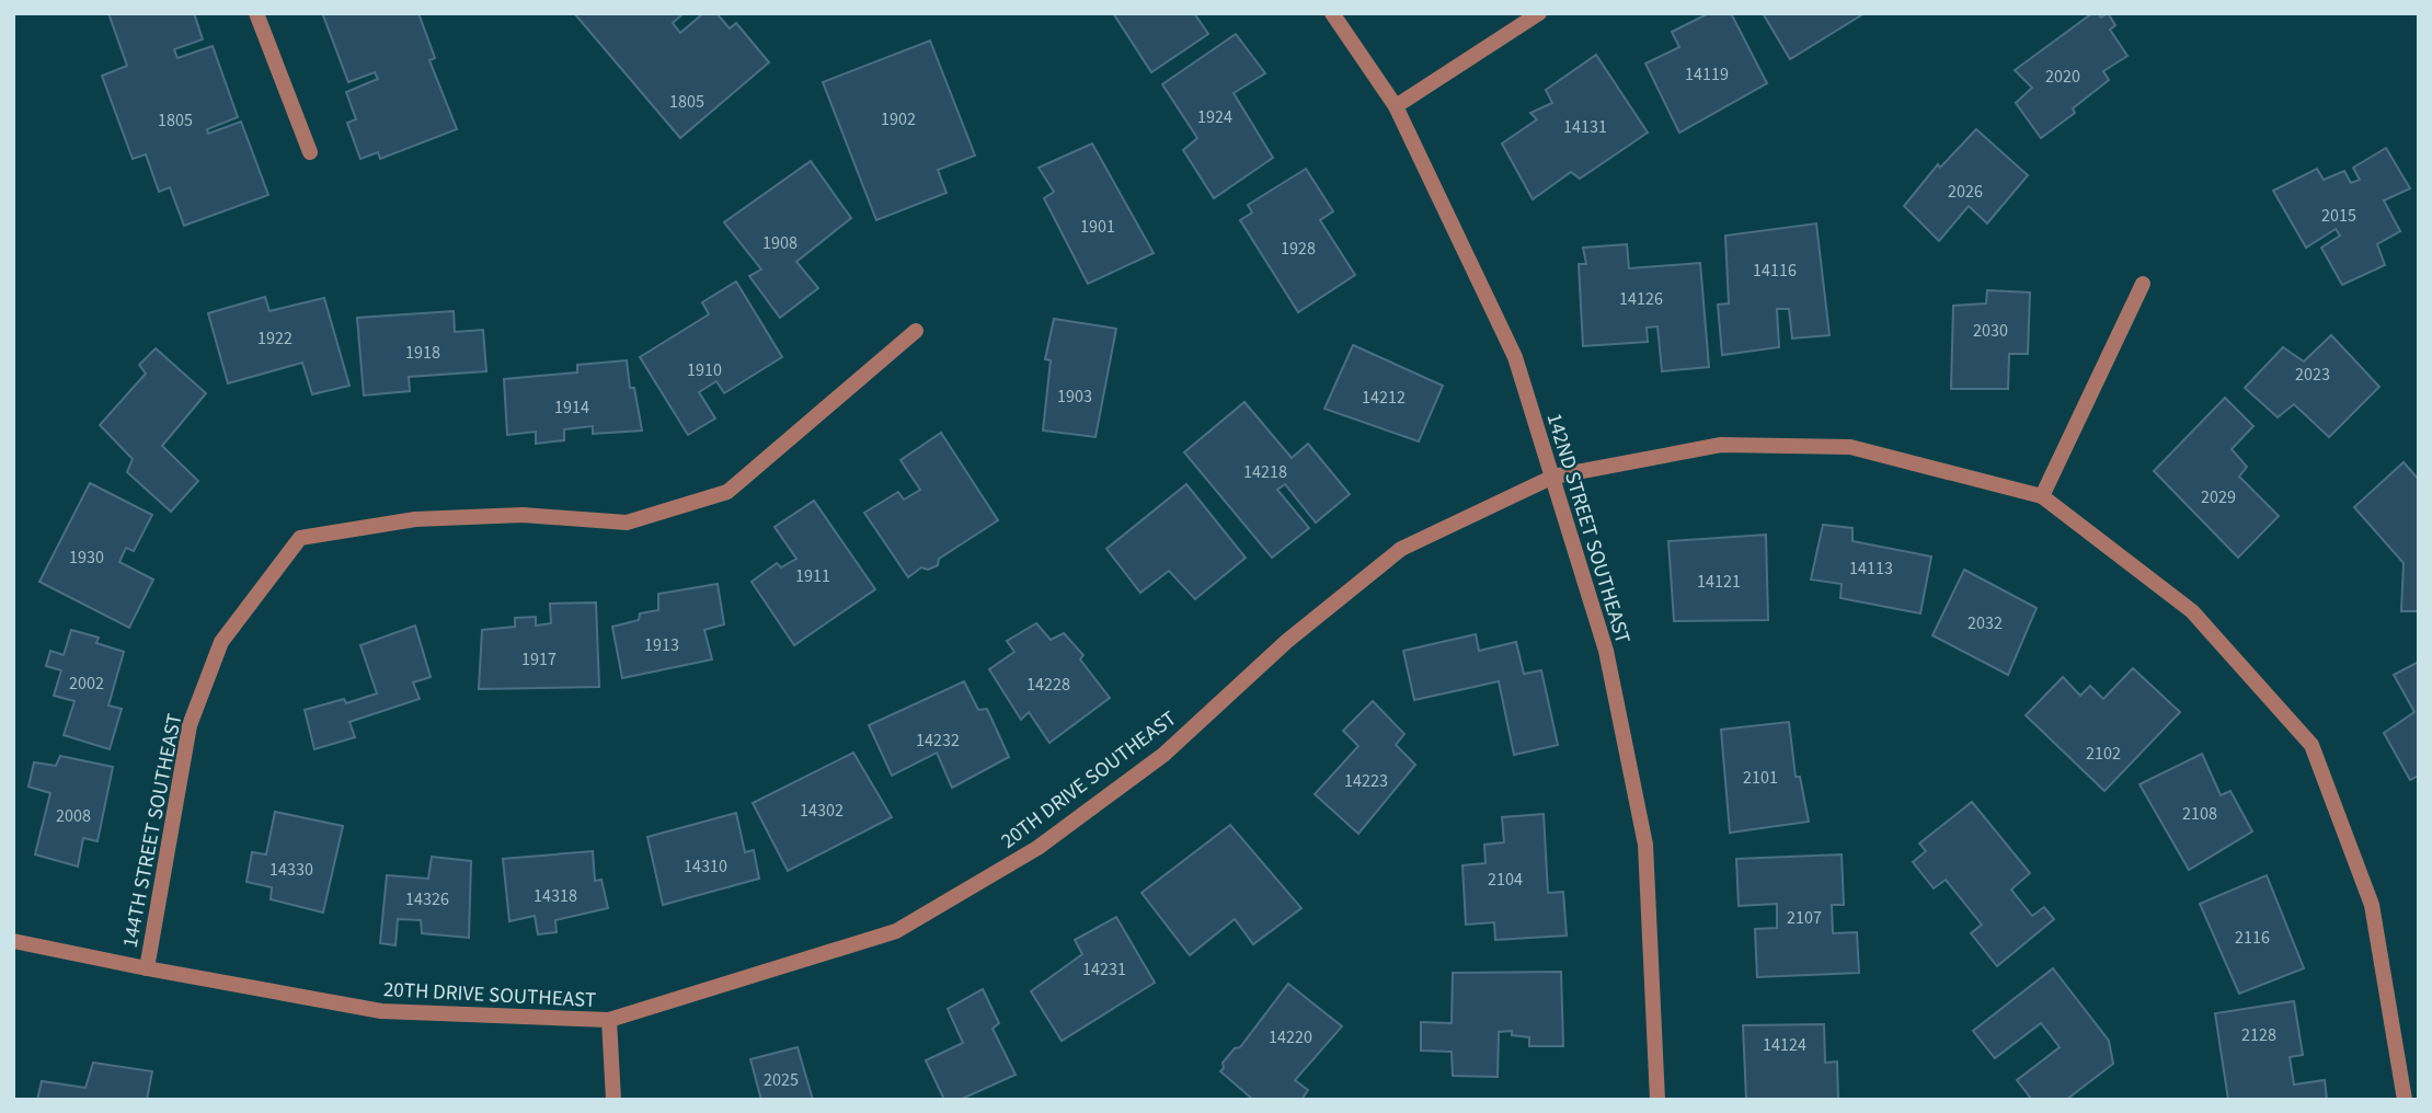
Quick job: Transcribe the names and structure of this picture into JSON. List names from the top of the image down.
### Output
{
  "streets": {
    "street": ["142ND STREET SOUTHEAST", "20TH DRIVE SOUTHEAST", "144TH STREET SOUTHEAST"]
  },
  "crossings": [
    ["142ND STREET SOUTHEAST", "20TH DRIVE SOUTHEAST"],
    ["20TH DRIVE SOUTHEAST", "144TH STREET SOUTHEAST"]
  ],
  "house_numbers": [
    "14119",
    "2020",
    "1805",
    "1924",
    "1902",
    "1805",
    "14131",
    "2026",
    "2015",
    "1901",
    "1908",
    "1928",
    "14116",
    "14126",
    "2030",
    "1922",
    "1918",
    "1910",
    "2023",
    "1903",
    "14212",
    "1914",
    "14218",
    "2029",
    "1930",
    "14113",
    "1911",
    "14121",
    "2032",
    "1913",
    "1917",
    "2002",
    "14228",
    "14232",
    "2102",
    "2101",
    "14223",
    "14302",
    "2108",
    "2008",
    "14310",
    "14330",
    "2104",
    "14318",
    "14326",
    "2107",
    "2116",
    "14231",
    "2128",
    "14220",
    "14124",
    "2025"
  ]
}
